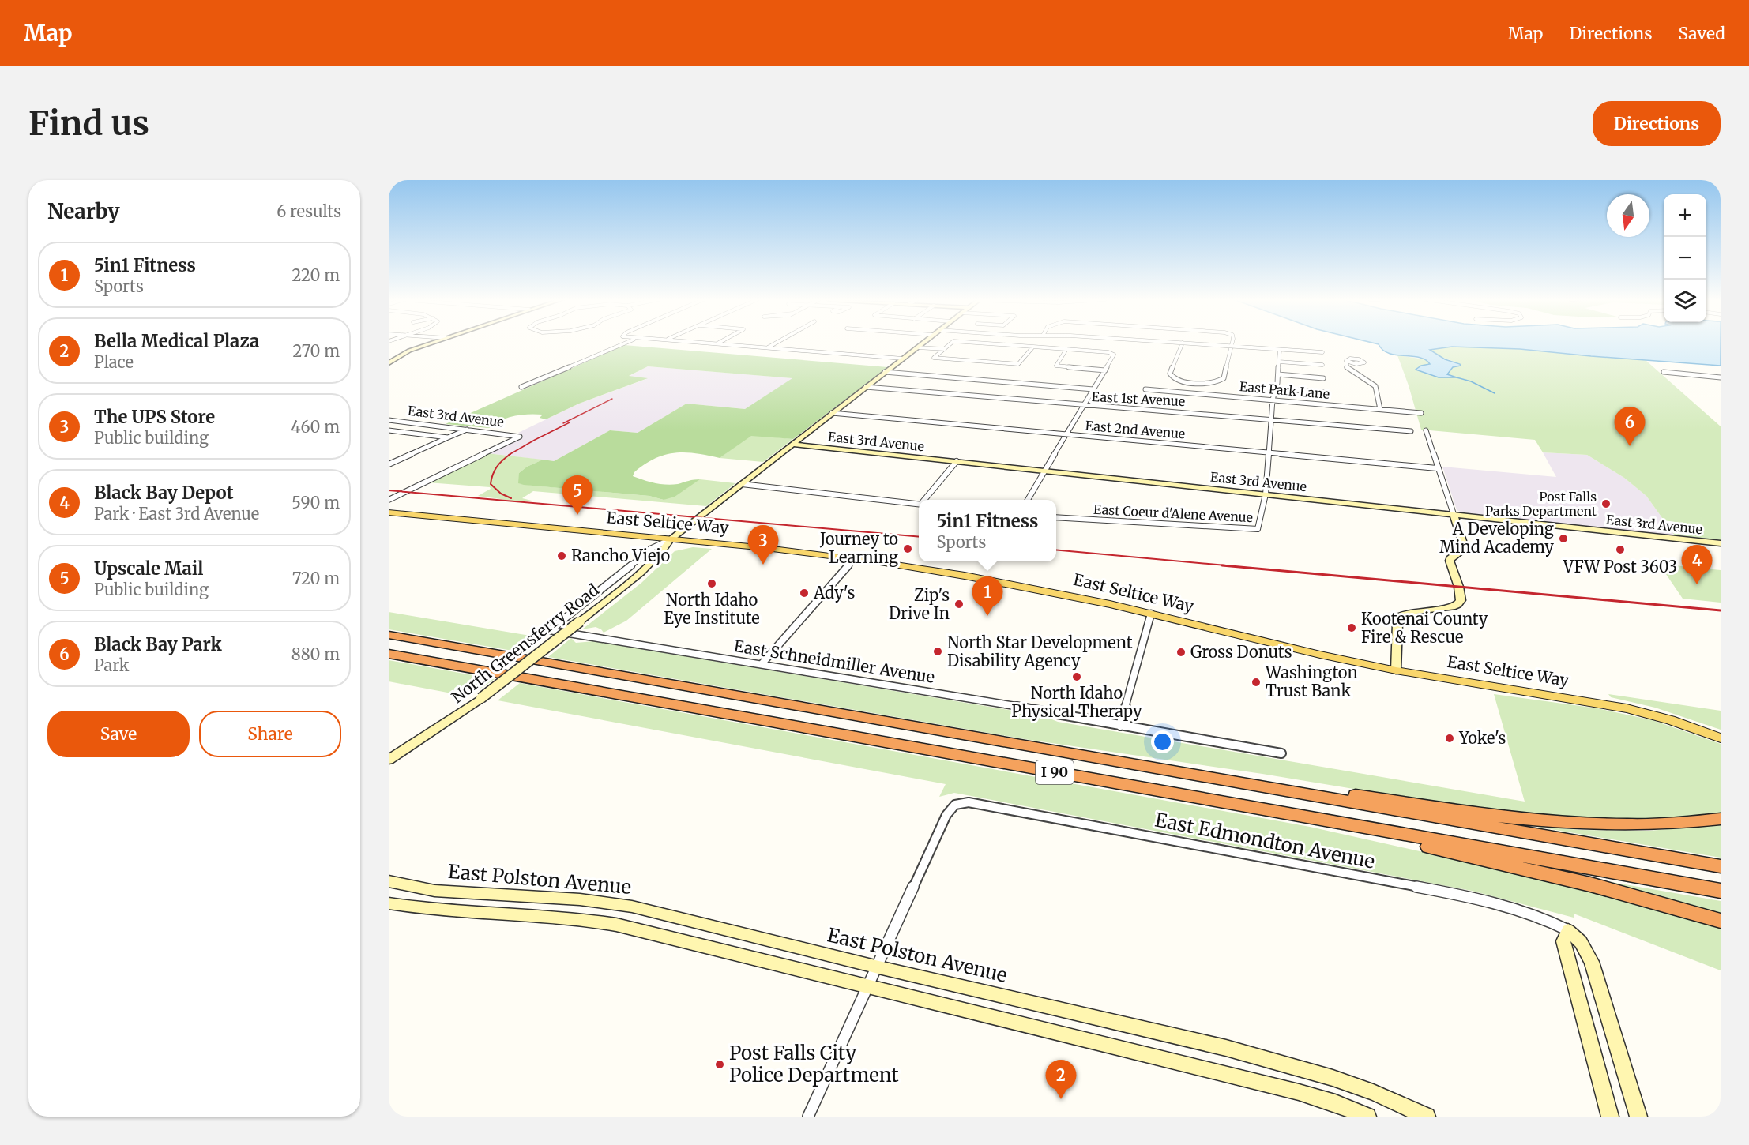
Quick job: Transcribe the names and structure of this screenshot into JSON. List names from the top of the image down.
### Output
{
  "streets": {
    "highway": ["I 90"],
    "main road": ["East Seltice Way"],
    "street": [
      "East Park Lane",
      "East 1st Avenue",
      "East 3rd Avenue",
      "East 2nd Avenue",
      "East Coeur d'Alene Avenue",
      "North Greensferry Road",
      "East Schneidmiller Avenue",
      "East Edmondton Avenue",
      "East Polston Avenue"
    ]
  },
  "crossings": [
    ["East 1st Avenue", "North Greensferry Road"],
    ["East 3rd Avenue", "East Coeur d'Alene Avenue"],
    ["East 3rd Avenue", "North Greensferry Road"],
    ["East 2nd Avenue", "North Greensferry Road"],
    ["East Seltice Way", "North Greensferry Road"],
    ["North Greensferry Road", "East Schneidmiller Avenue"],
    ["East Edmondton Avenue", "East Polston Avenue"]
  ],
  "places": [
    "Post Falls Parks Department",
    "A Developing Mind Academy",
    "Journey to Learning",
    "VFW Post 3603",
    "Rancho Viejo",
    "North Idaho Eye Institute",
    "Ady's",
    "Zip's Drive In",
    "Kootenai County Fire & Rescue",
    "North Star Development Disability Agency",
    "Gross Donuts",
    "North Idaho Physical Therapy",
    "Washington Trust Bank",
    "Yoke's",
    "Post Falls City Police Department"
  ],
  "north": "bottom",
  "page": {
    "header": "Map",
    "nav": ["Map", "Directions", "Saved"],
    "buttons": [
      "Directions",
      ["Save", "Share"]
    ],
    "title": "Find us",
    "heading": ["Nearby", "6 results"],
    "map_buttons": ["+", "−"],
    "list": [
      {
        "mark": "1",
        "name": "5in1 Fitness",
        "note": "Sports",
        "value": "220 m"
      },
      {
        "mark": "2",
        "name": "Bella Medical Plaza",
        "note": "Place",
        "value": "270 m"
      },
      {
        "mark": "3",
        "name": "The UPS Store",
        "note": "Public building",
        "value": "460 m"
      },
      {
        "mark": "4",
        "name": "Black Bay Depot",
        "note": "Park · East 3rd Avenue",
        "value": "590 m"
      },
      {
        "mark": "5",
        "name": "Upscale Mail",
        "note": "Public building",
        "value": "720 m"
      },
      {
        "mark": "6",
        "name": "Black Bay Park",
        "note": "Park",
        "value": "880 m"
      }
    ],
    "pins": [
      "6",
      "5",
      "3",
      "4",
      "1",
      "2"
    ],
    "popup": ["5in1 Fitness", "Sports"]
  }
}
